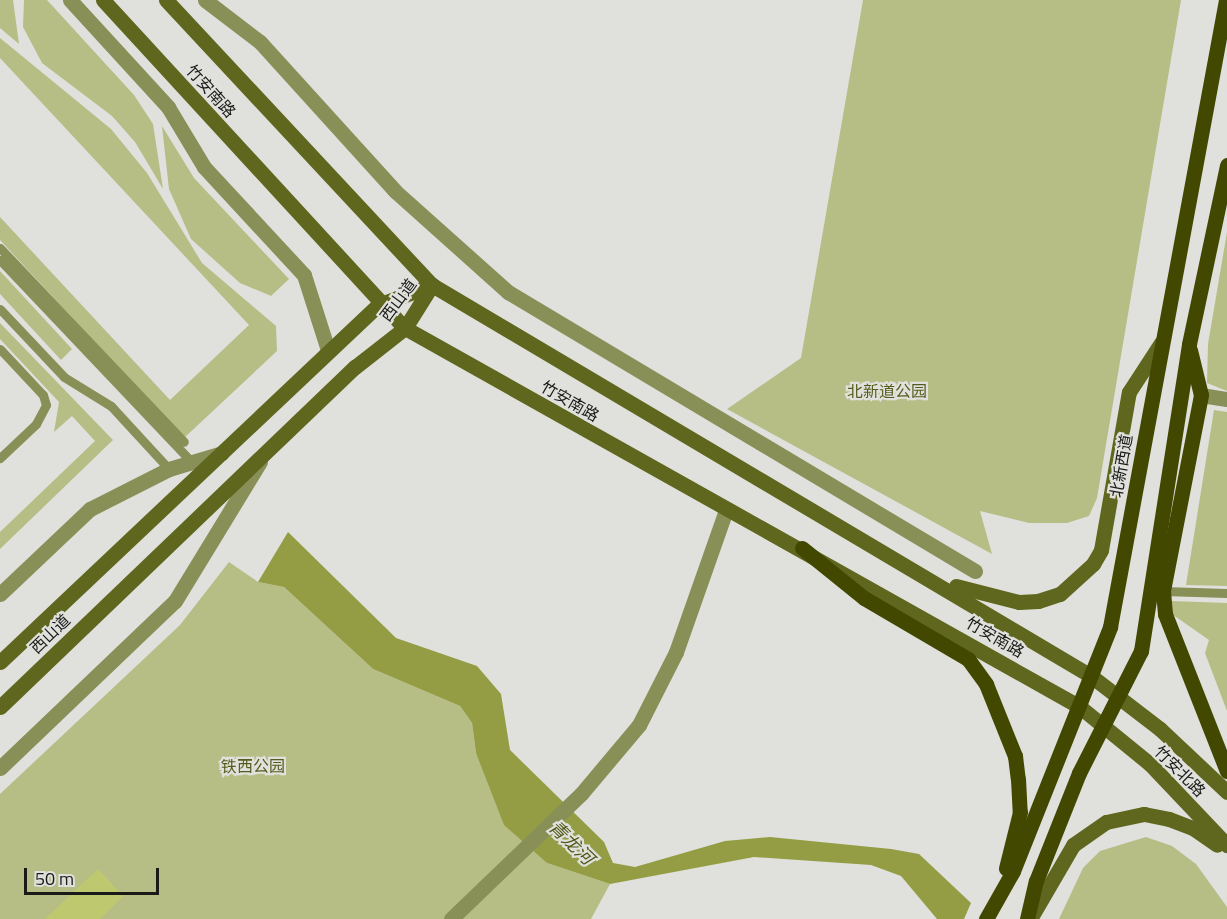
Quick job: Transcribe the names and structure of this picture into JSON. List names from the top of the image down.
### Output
{
  "streets": {
    "main road": [
      "竹安南路",
      "西山道",
      "北新西道",
      "竹安北路"
    ]
  },
  "crossings": [
    ["竹安南路", "西山道"],
    ["竹安南路", "北新西道"],
    ["竹安南路", "竹安北路"]
  ],
  "water": ["青龙河"],
  "parks": ["北新道公园", "铁西公园"],
  "scale_bar": "50 m"
}
